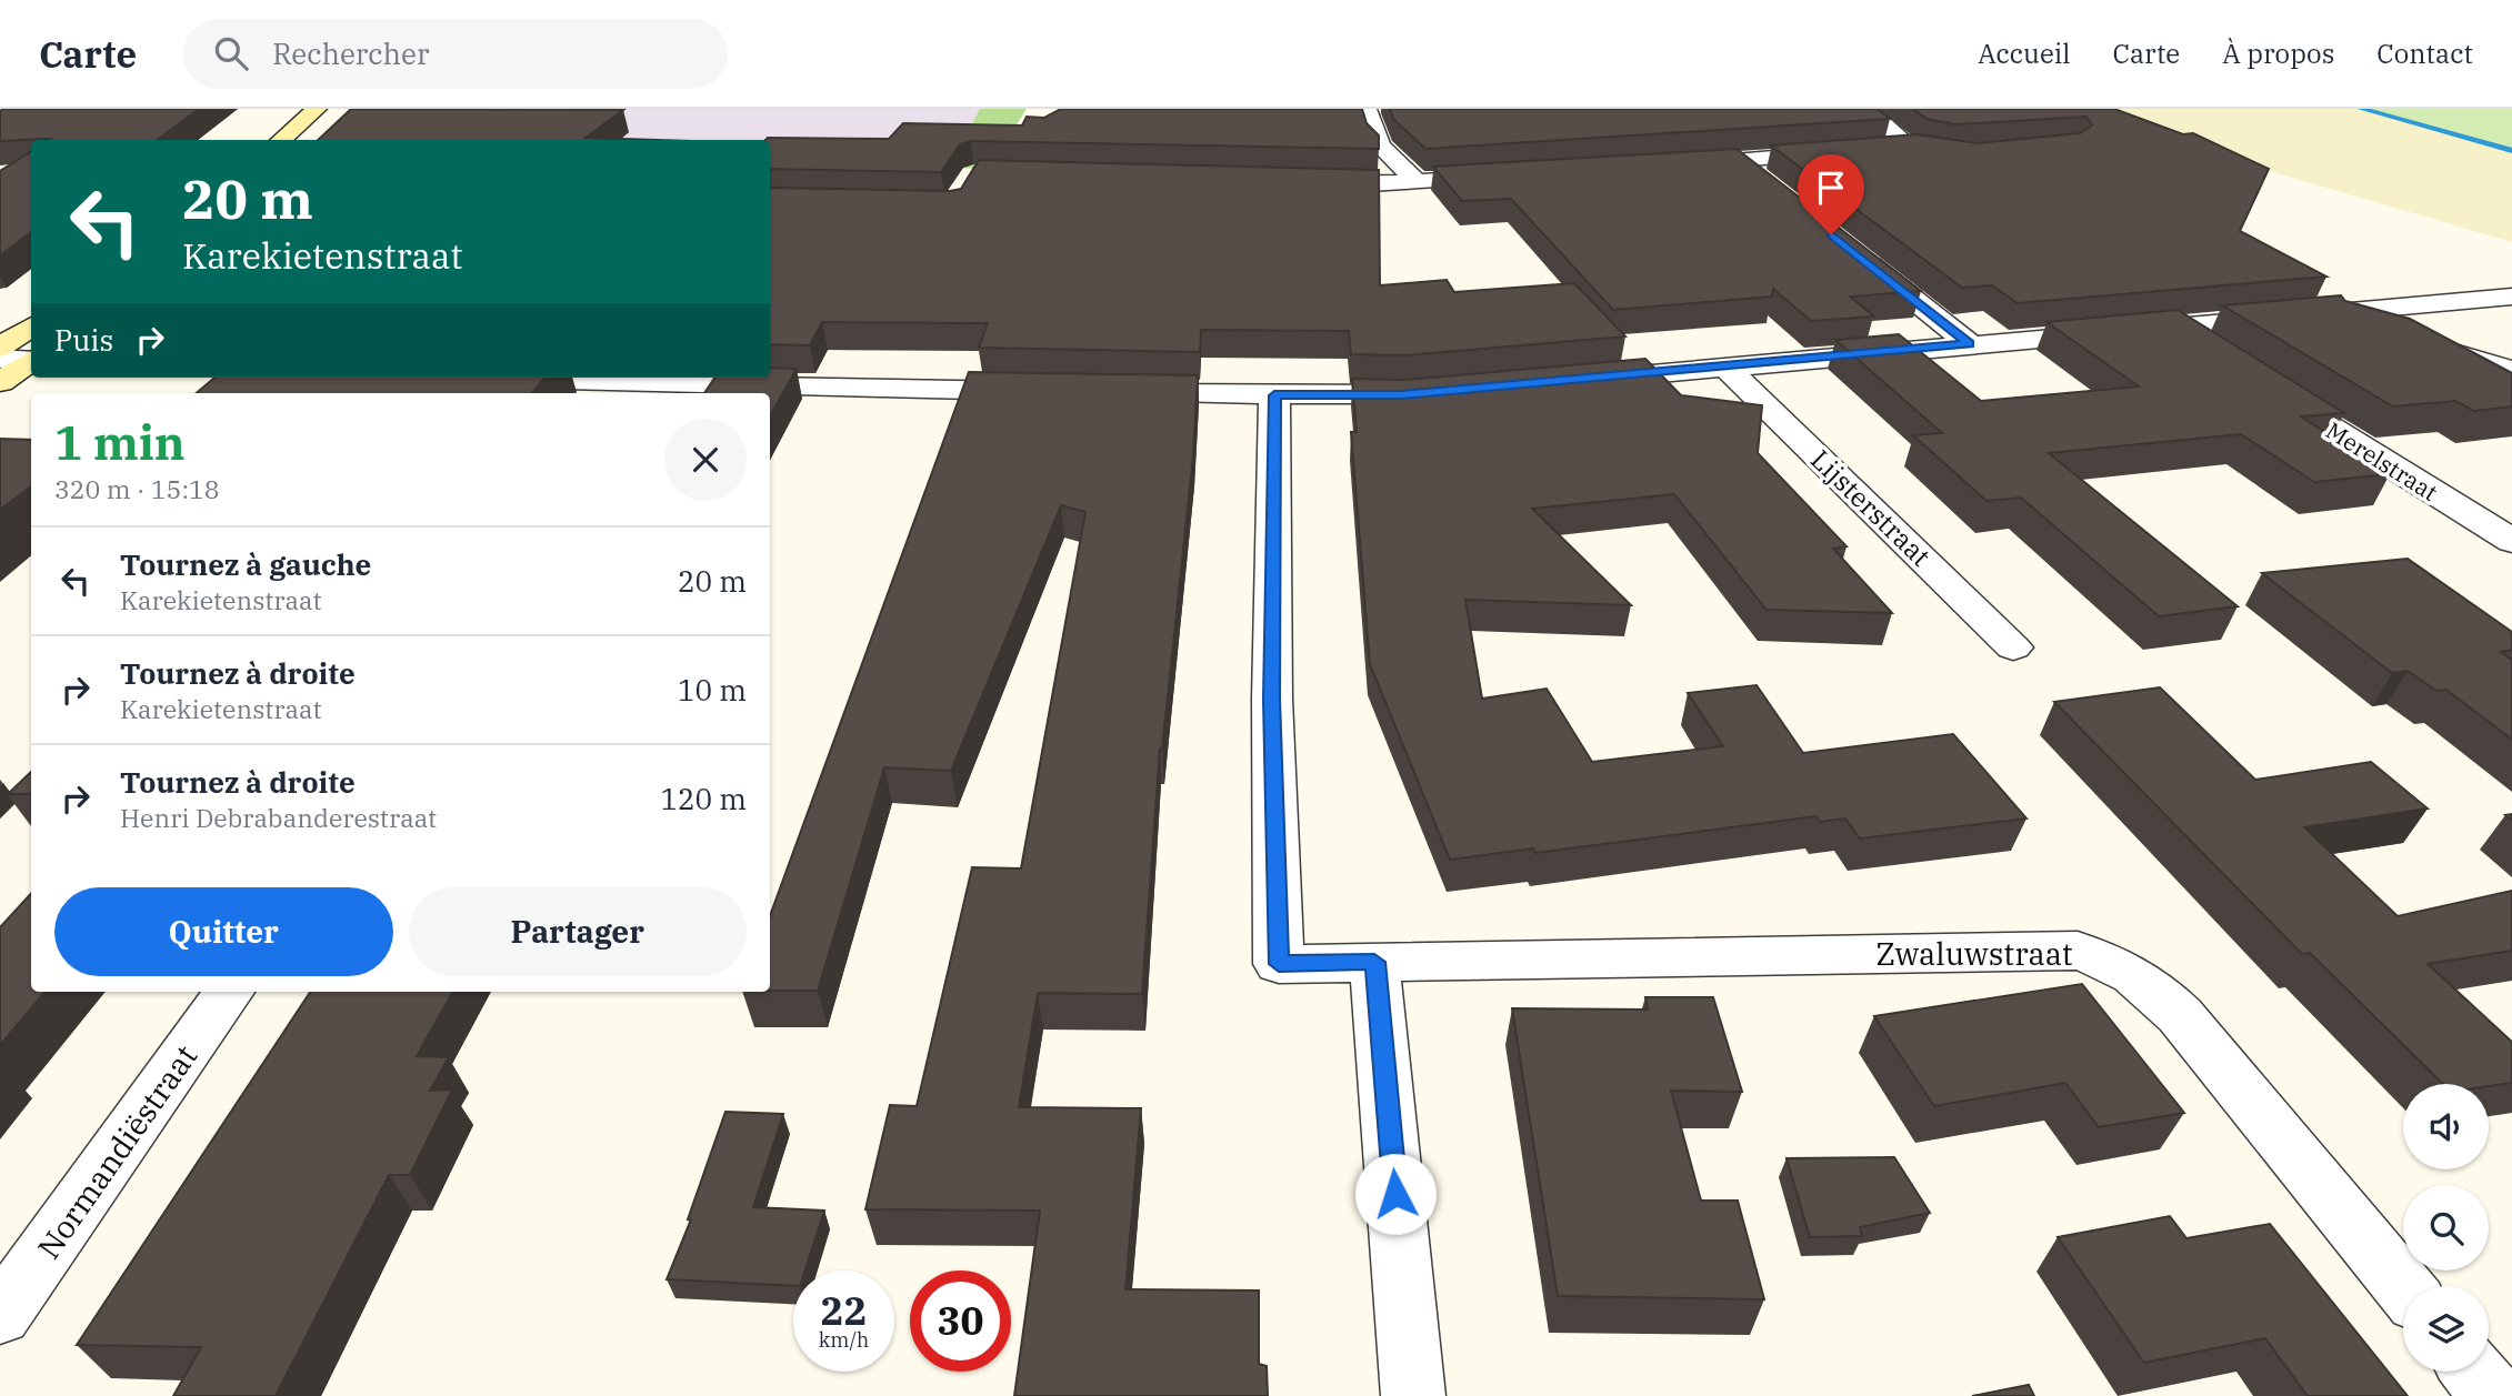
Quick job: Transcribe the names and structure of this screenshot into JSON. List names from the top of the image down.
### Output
{
  "streets": {
    "street": [
      "Merelstraat",
      "Lijsterstraat",
      "Zwaluwstraat",
      "Normandiëstraat"
    ]
  },
  "page": {
    "header": "Carte",
    "search": "Rechercher",
    "nav": [
      "Accueil",
      "Carte",
      "À propos",
      "Contact"
    ],
    "turn": ["20 m", "Karekietenstraat"],
    "then": "Puis",
    "heading": ["1 min", "320 m · 15:18"],
    "list": [
      {
        "name": "Tournez à gauche",
        "note": "Karekietenstraat",
        "value": "20 m"
      },
      {
        "name": "Tournez à droite",
        "note": "Karekietenstraat",
        "value": "10 m"
      },
      {
        "name": "Tournez à droite",
        "note": "Henri Debrabanderestraat",
        "value": "120 m"
      }
    ],
    "buttons": ["Quitter", "Partager"],
    "speed": "22 km/h",
    "limit": "30"
  }
}
